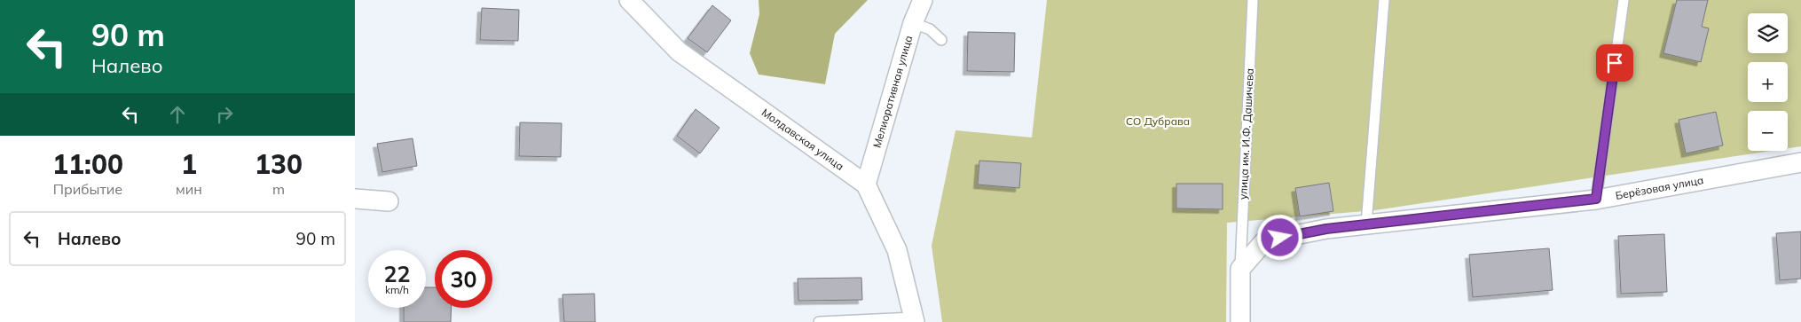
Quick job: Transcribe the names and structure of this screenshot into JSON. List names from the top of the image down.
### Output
{
  "streets": {
    "street": ["Мелиоративная улица", "Молдавская улица", "Берёзовая улица"],
    "lane": ["улица им. И.Ф. Дашичева"]
  },
  "crossings": [
    ["Мелиоративная улица", "Молдавская улица"],
    ["улица им. И.Ф. Дашичева", "Берёзовая улица"]
  ],
  "parks": ["СО Дубрава"],
  "page": {
    "turn": ["90 m", "Налево"],
    "map_buttons": ["+", "−"],
    "eta": [
      "11:00",
      "Прибытие",
      "1",
      "мин",
      "130",
      "m"
    ],
    "list": [
      {
        "name": "Налево",
        "value": "90 m"
      }
    ],
    "speed": "22 km/h",
    "limit": "30"
  }
}
